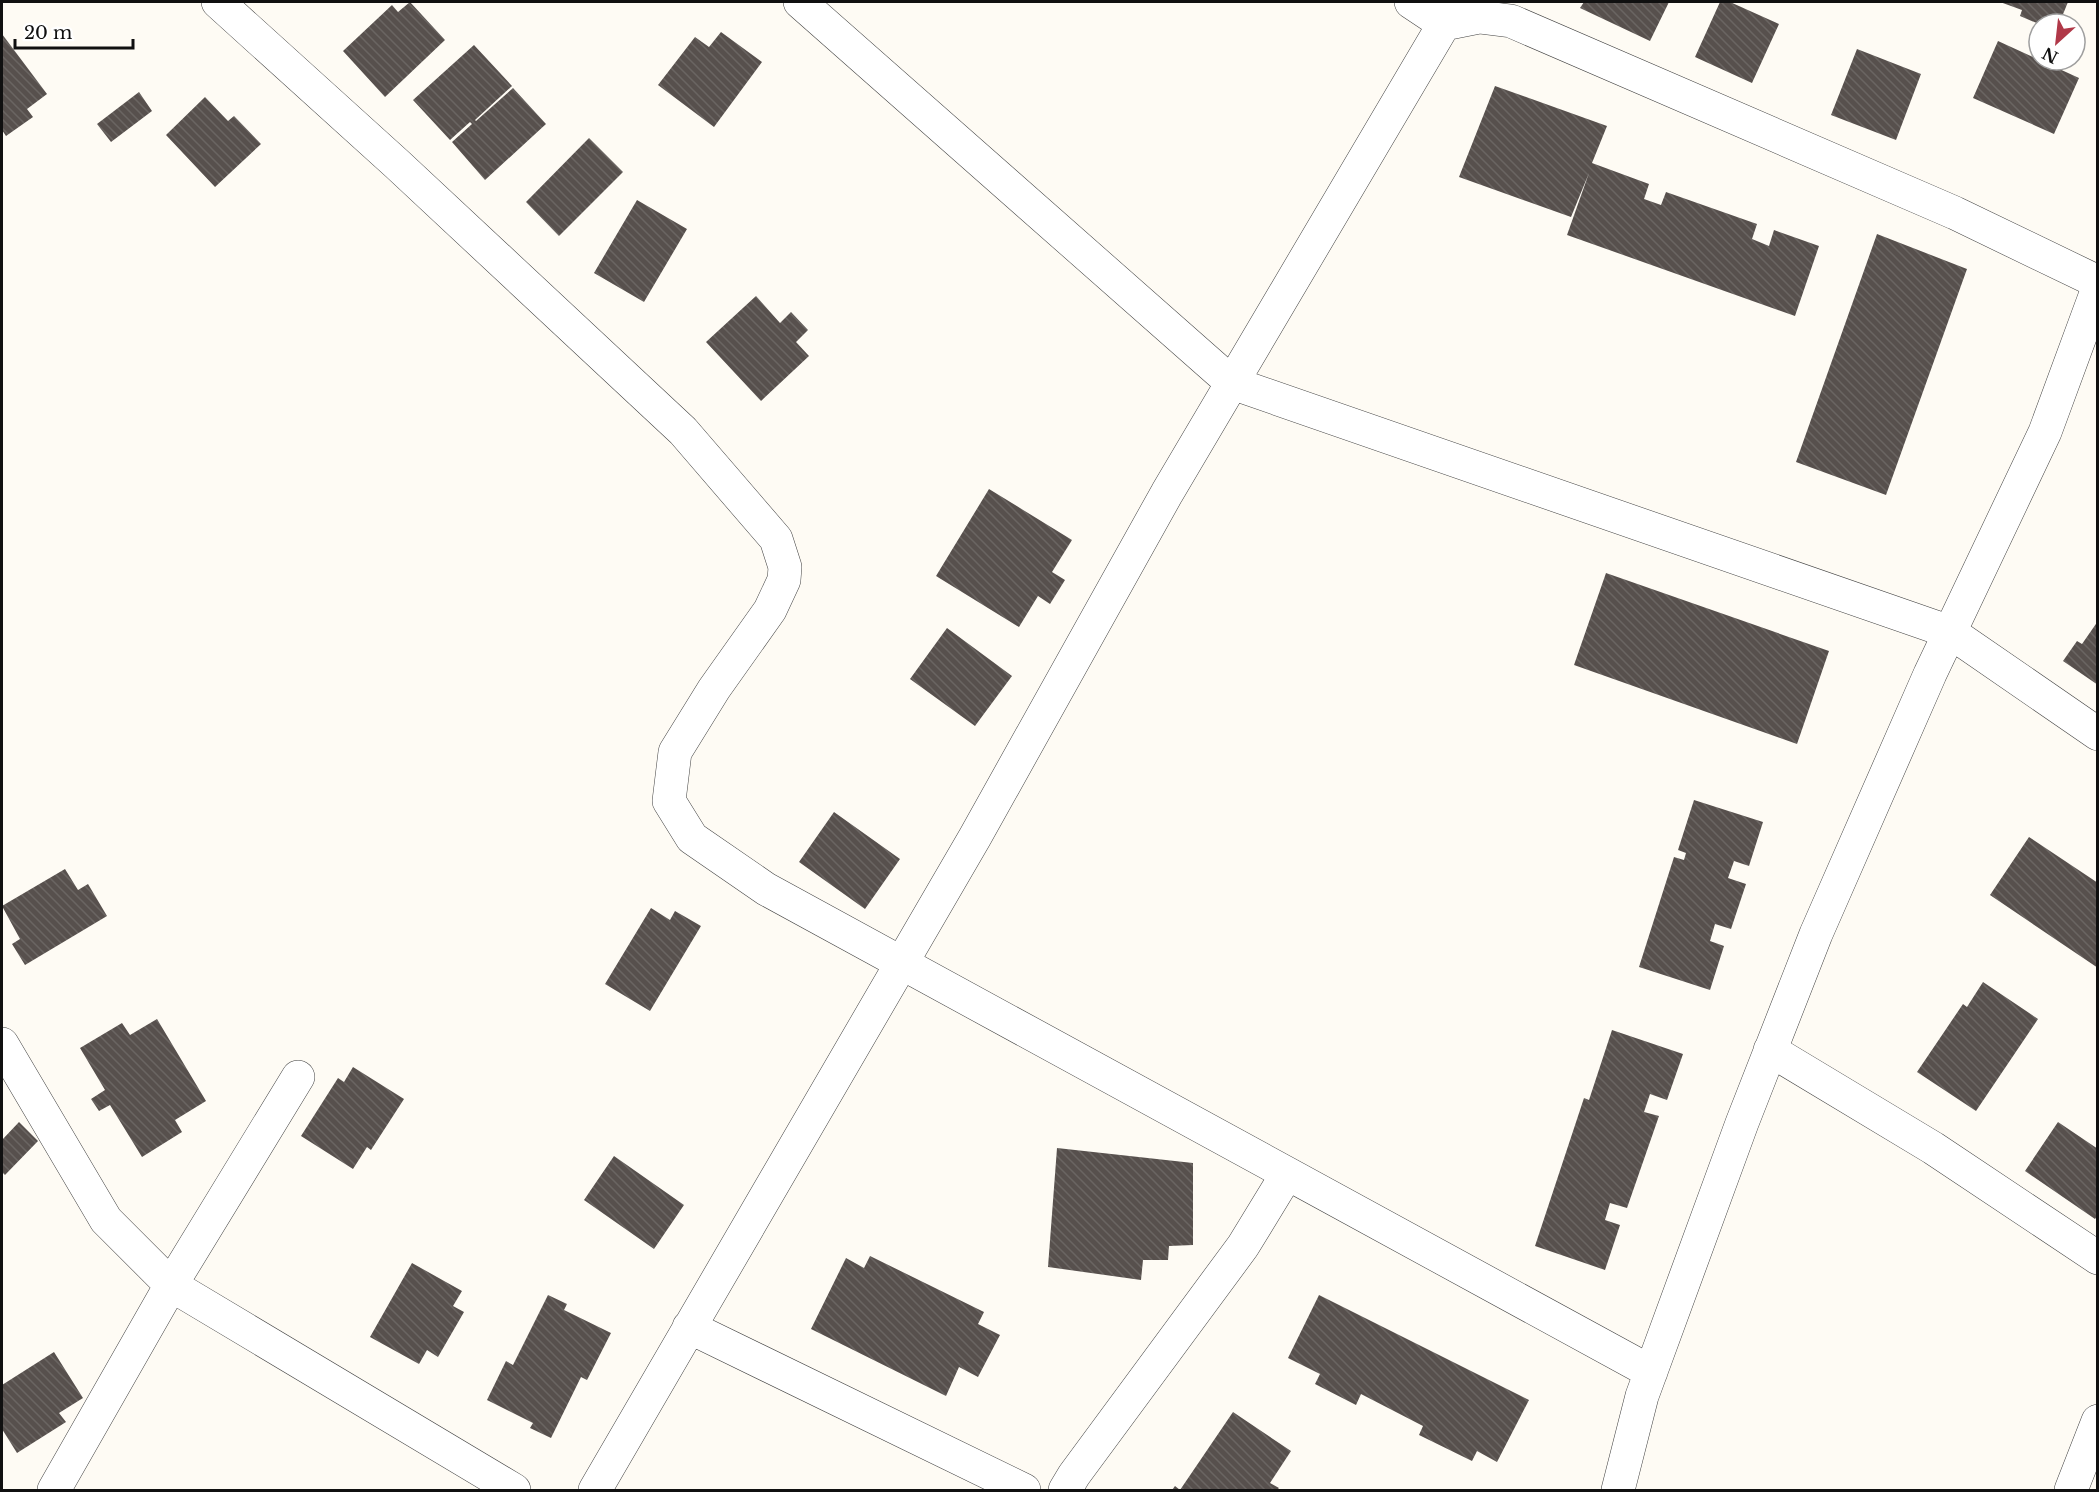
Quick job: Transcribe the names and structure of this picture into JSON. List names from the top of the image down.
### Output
{
  "scale_bar": "20 m",
  "north": "bottom left"
}
